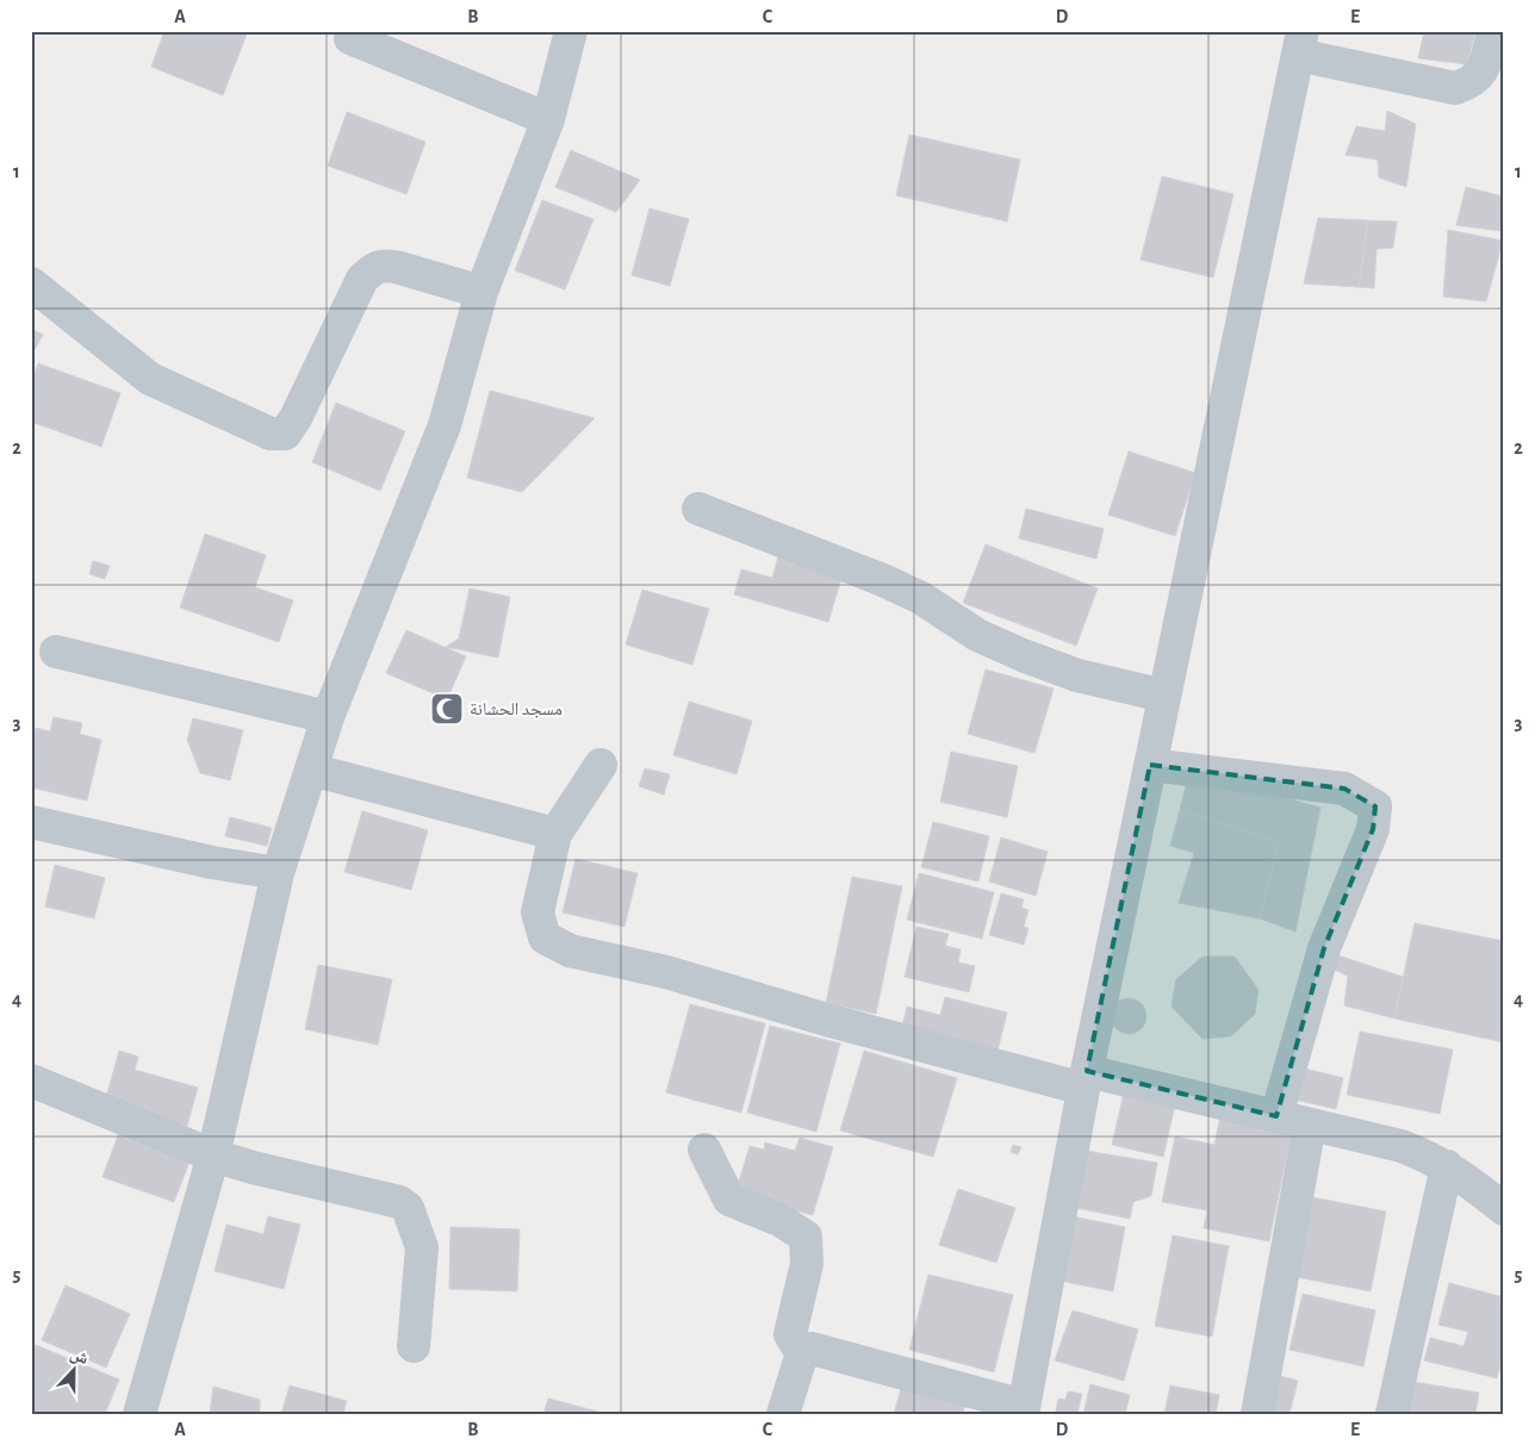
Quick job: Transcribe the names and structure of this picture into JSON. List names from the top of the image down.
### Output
{
  "places": {
    "mosque": ["مسجد الحشانة"]
  },
  "north": "top",
  "grid": {
    "columns": [
      "A",
      "B",
      "C",
      "D",
      "E"
    ],
    "rows": [
      "1",
      "2",
      "3",
      "4",
      "5"
    ]
  }
}
